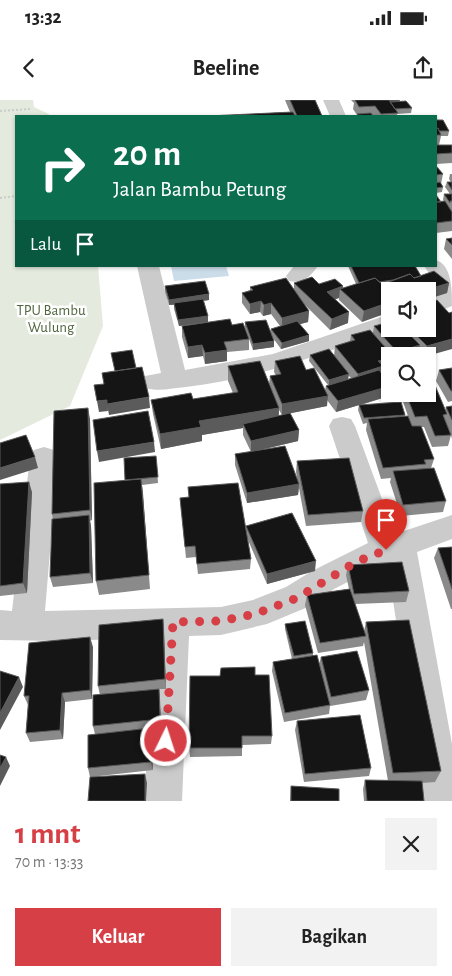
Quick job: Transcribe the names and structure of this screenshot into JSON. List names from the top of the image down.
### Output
{
  "parks": ["TPU Bambu Wulung"],
  "page": {
    "status": "13:32",
    "header": "Beeline",
    "turn": ["20 m", "Jalan Bambu Petung"],
    "then": "Lalu",
    "heading": ["1 mnt", "70 m · 13:33"],
    "buttons": ["Keluar", "Bagikan"]
  }
}
